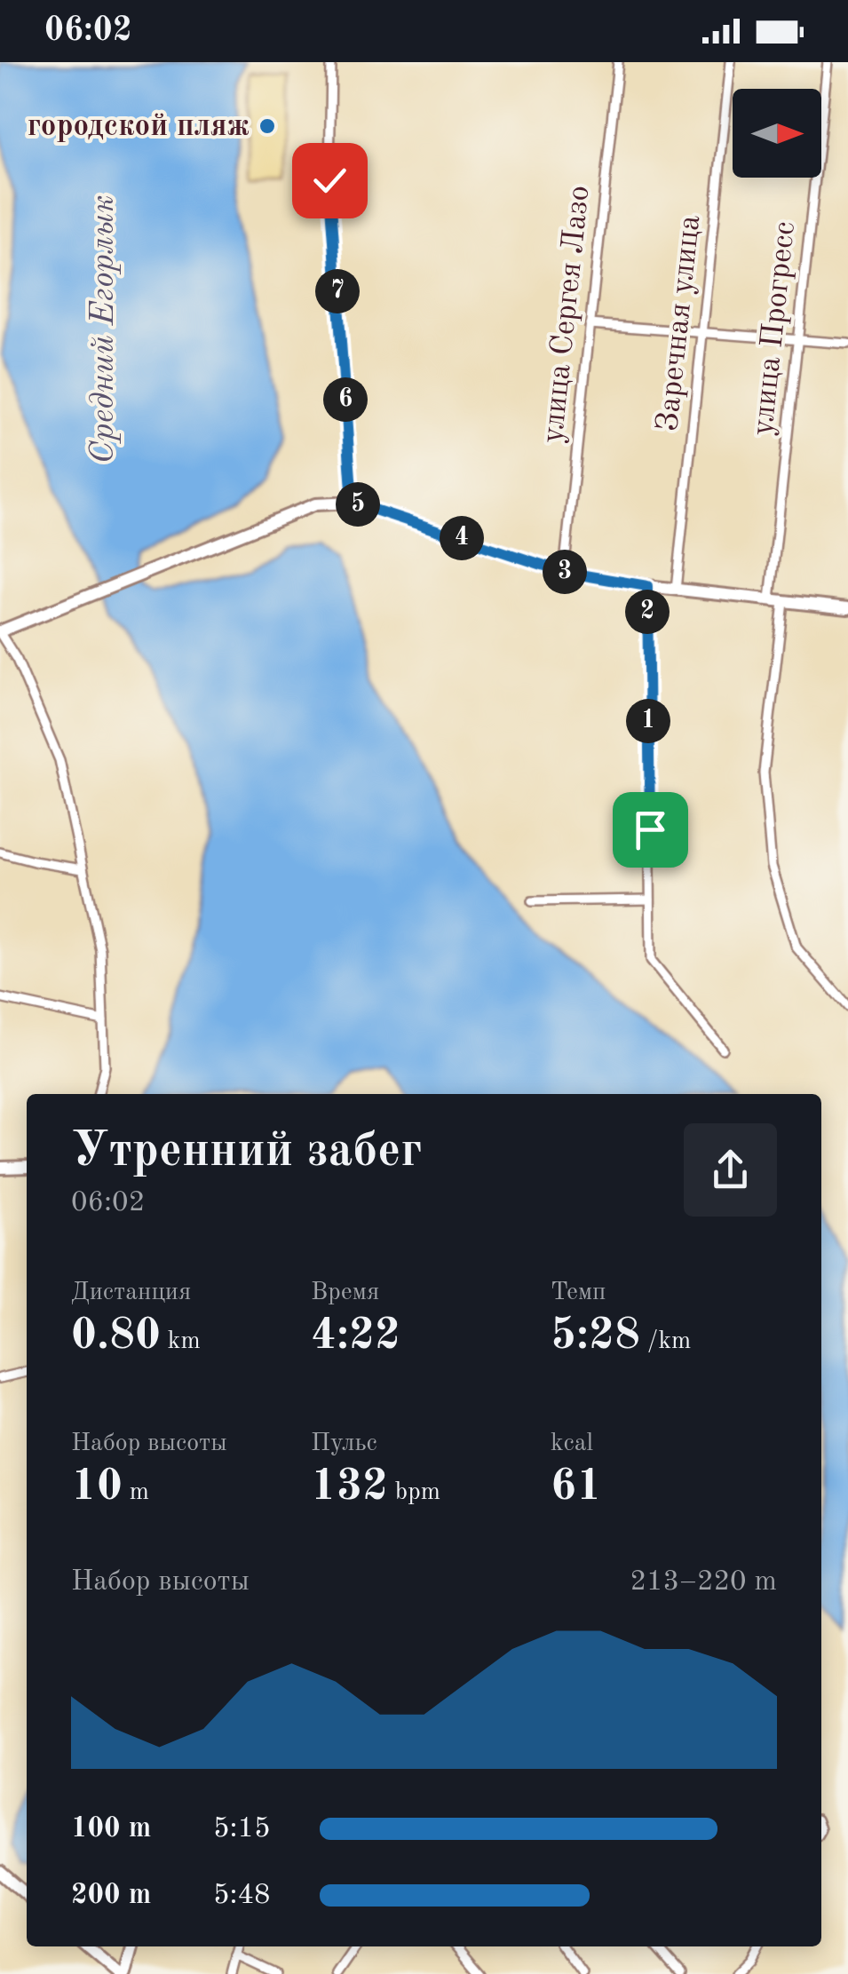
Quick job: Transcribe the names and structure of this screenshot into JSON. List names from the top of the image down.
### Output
{
  "streets": {
    "street": ["улица Сергея Лазо", "Заречная улица", "улица Прогресс"]
  },
  "water": ["Средний Егорлык"],
  "places": ["городской пляж"],
  "north": "right",
  "page": {
    "status": "06:02",
    "pins": [
      "7",
      "6",
      "5",
      "4",
      "3",
      "2",
      "1"
    ],
    "heading": ["Утренний забег", "06:02"],
    "stats": [
      ["Дистанция", "0.80 km"],
      ["Время", "4:22"],
      ["Темп", "5:28 /km"],
      ["Набор высоты", "10 m"],
      ["Пульс", "132 bpm"],
      ["kcal", "61"]
    ],
    "chart": ["Набор высоты", "213–220 m"],
    "list": [
      {
        "name": "100 m",
        "note": "5:15"
      },
      {
        "name": "200 m",
        "note": "5:48"
      }
    ]
  }
}
